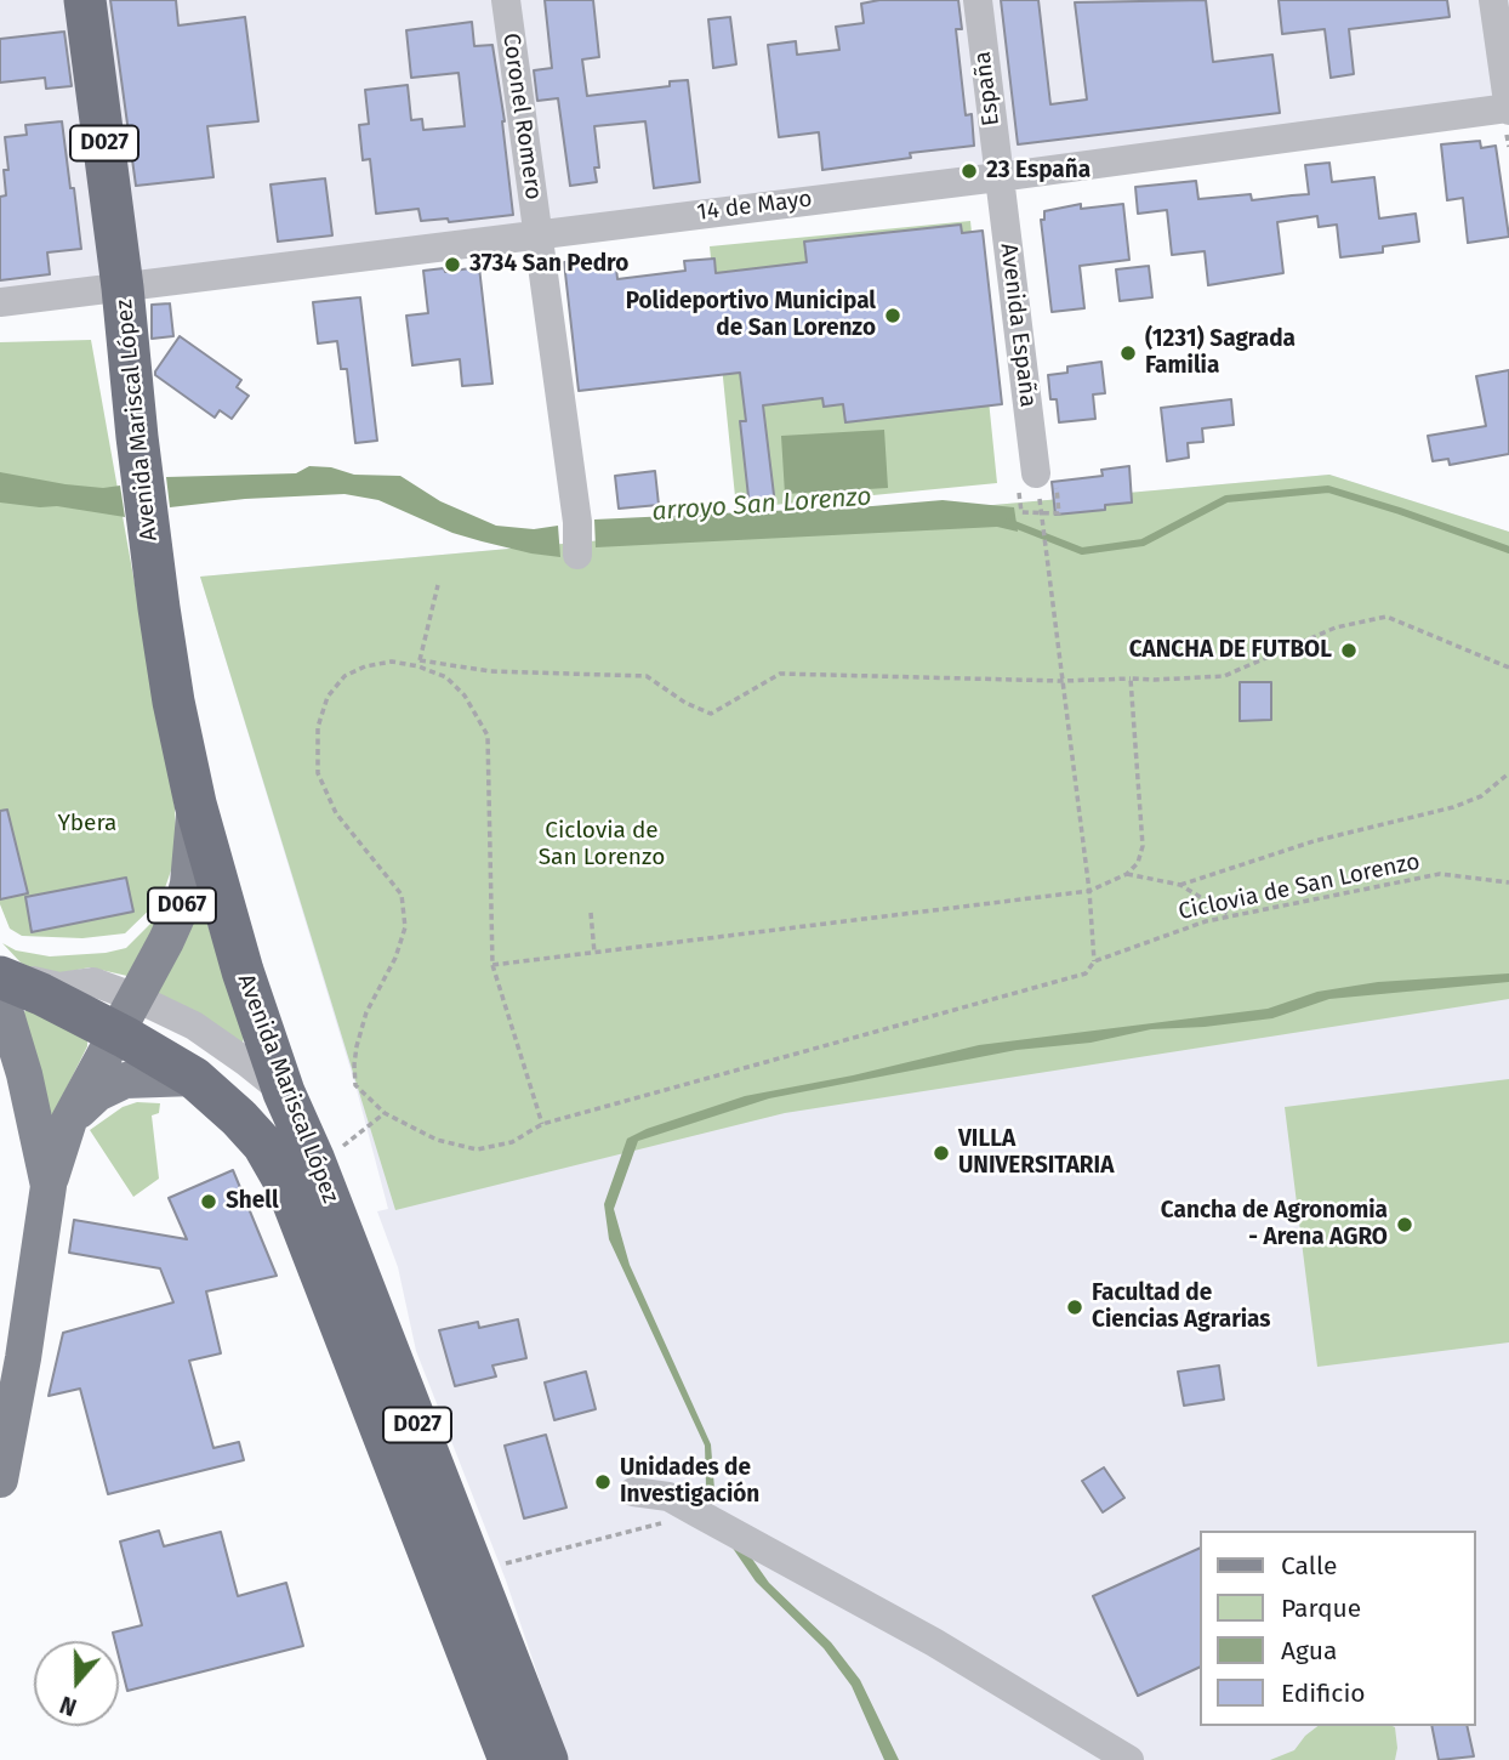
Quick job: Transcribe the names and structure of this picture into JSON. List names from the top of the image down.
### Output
{
  "streets": {
    "highway": ["D027", "Avenida Mariscal López"],
    "main road": ["D067"],
    "street": [
      "España",
      "Coronel Romero",
      "14 de Mayo",
      "Avenida España"
    ],
    "path": ["Ciclovia de San Lorenzo"]
  },
  "crossings": [
    ["España", "14 de Mayo"],
    ["España", "Avenida España"],
    ["Coronel Romero", "14 de Mayo"],
    ["D027", "14 de Mayo"],
    ["D027", "Avenida Mariscal López"],
    ["D027", "D067"],
    ["14 de Mayo", "Avenida España"],
    ["14 de Mayo", "Avenida Mariscal López"],
    ["Avenida Mariscal López", "D067"]
  ],
  "water": ["arroyo San Lorenzo"],
  "parks": ["Ybera", "Ciclovia de San Lorenzo"],
  "places": [
    "23 España",
    "3734 San Pedro",
    "Polideportivo Municipal de San Lorenzo",
    "(1231) Sagrada Familia",
    "CANCHA DE FUTBOL",
    "VILLA UNIVERSITARIA",
    "Shell",
    "Cancha de Agronomia - Arena AGRO",
    "Facultad de Ciencias Agrarias",
    "Unidades de Investigación"
  ],
  "legend": [
    "Calle",
    "Parque",
    "Agua",
    "Edificio"
  ],
  "north": "bottom"
}
